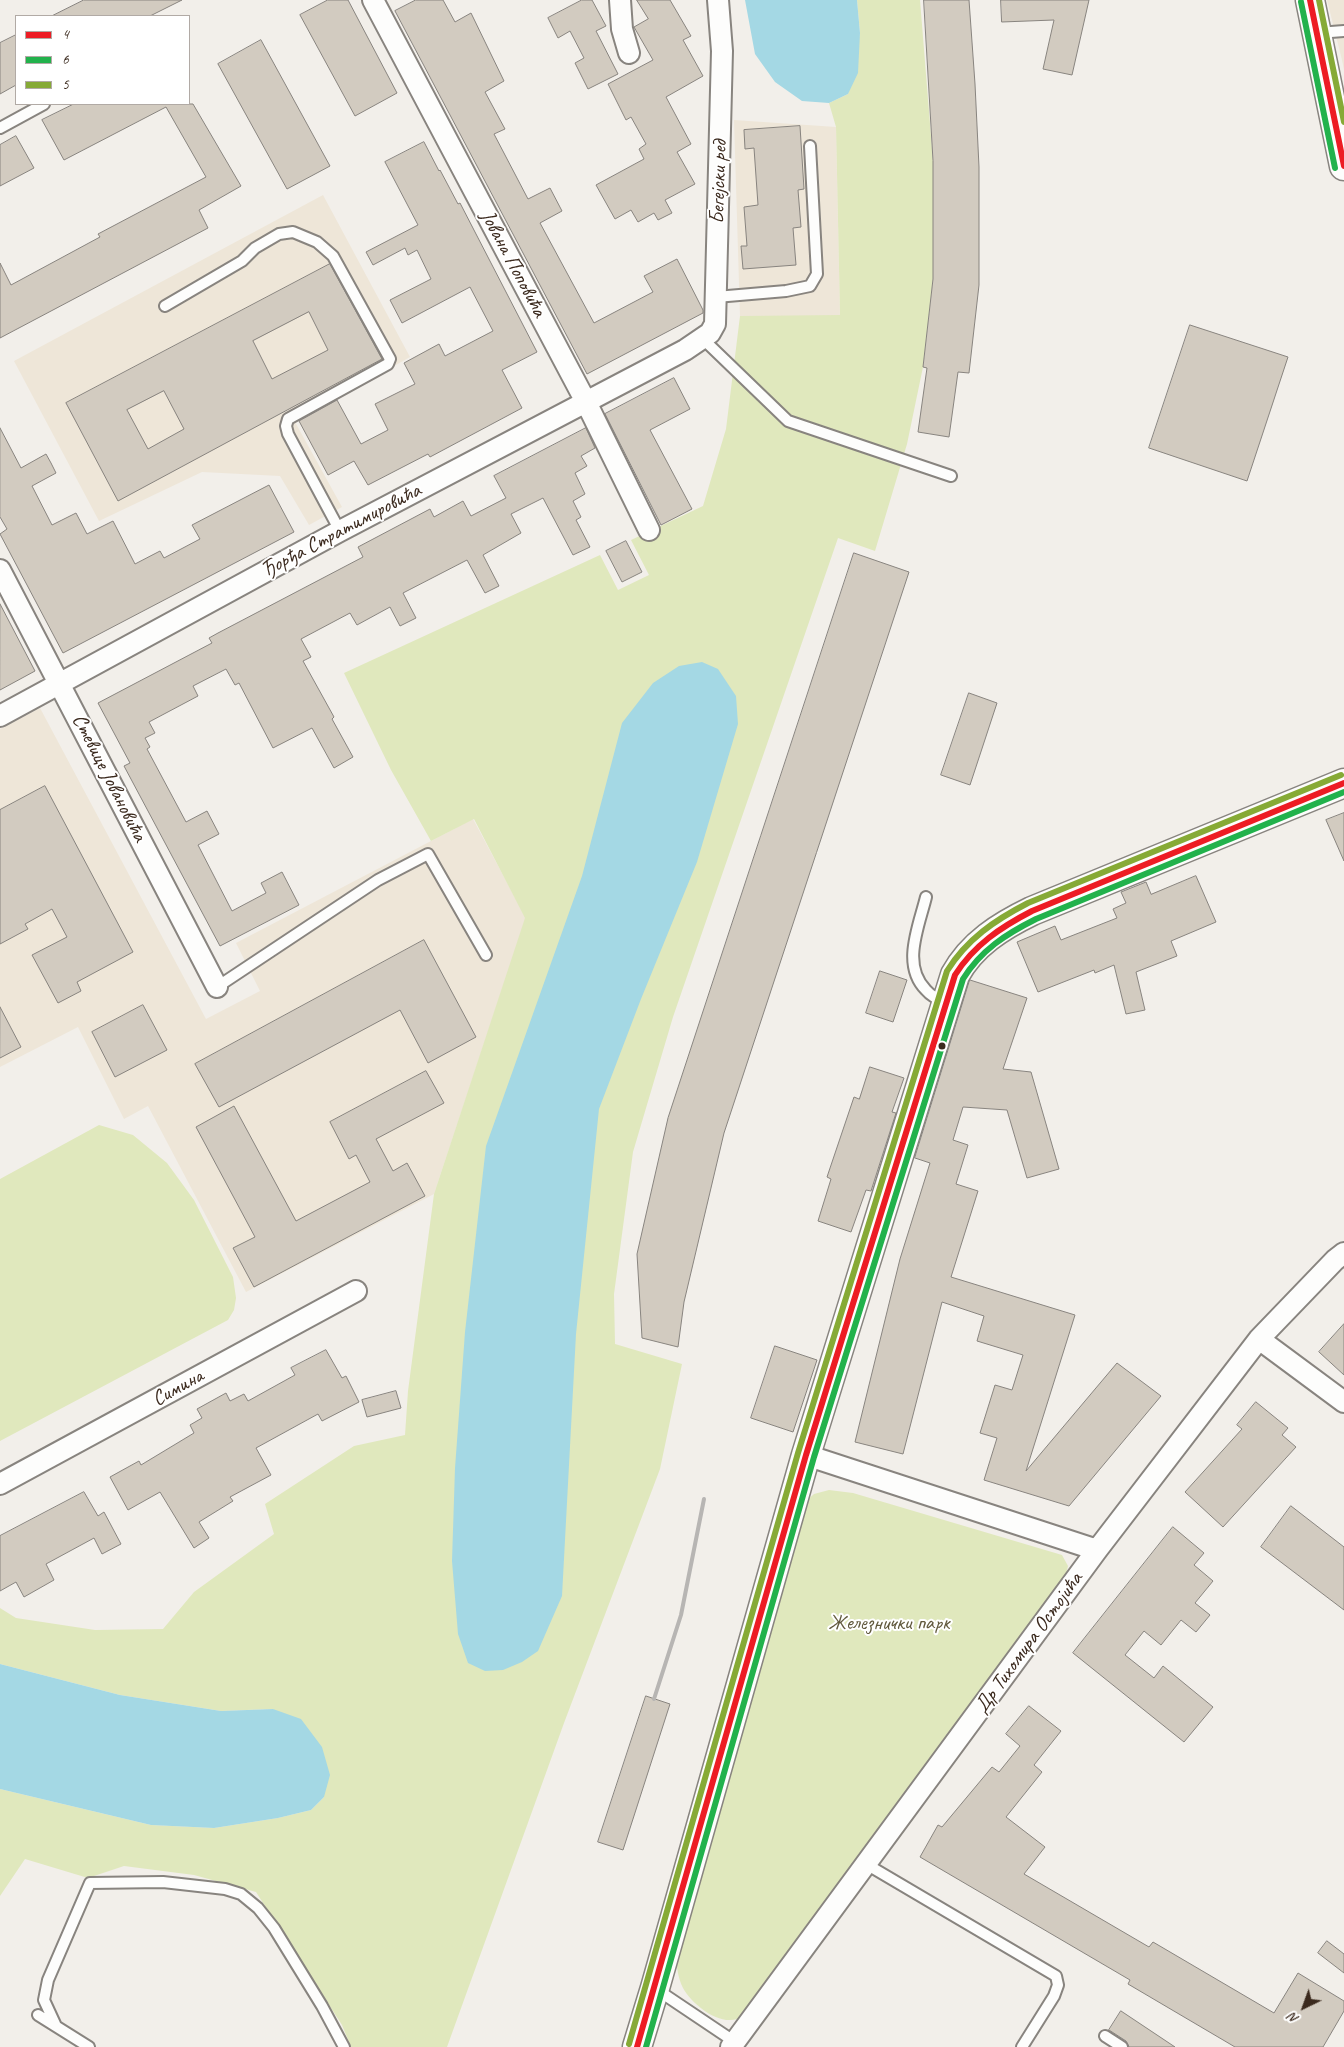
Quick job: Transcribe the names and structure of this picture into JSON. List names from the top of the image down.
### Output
{
  "streets": {
    "street": [
      "Бегејски ред",
      "Јована Поповића",
      "Ђорђа Стратимировића",
      "Стевице Јовановића",
      "Симина",
      "Др Тихомира Остојића"
    ]
  },
  "crossings": [
    ["Бегејски ред", "Ђорђа Стратимировића"],
    ["Јована Поповића", "Ђорђа Стратимировића"],
    ["Ђорђа Стратимировића", "Стевице Јовановића"]
  ],
  "parks": ["Железнички парк"],
  "lines": ["transit line 4", "transit line 5", "transit line 6"],
  "legend": ["4", "6", "5"],
  "north": "bottom left"
}
